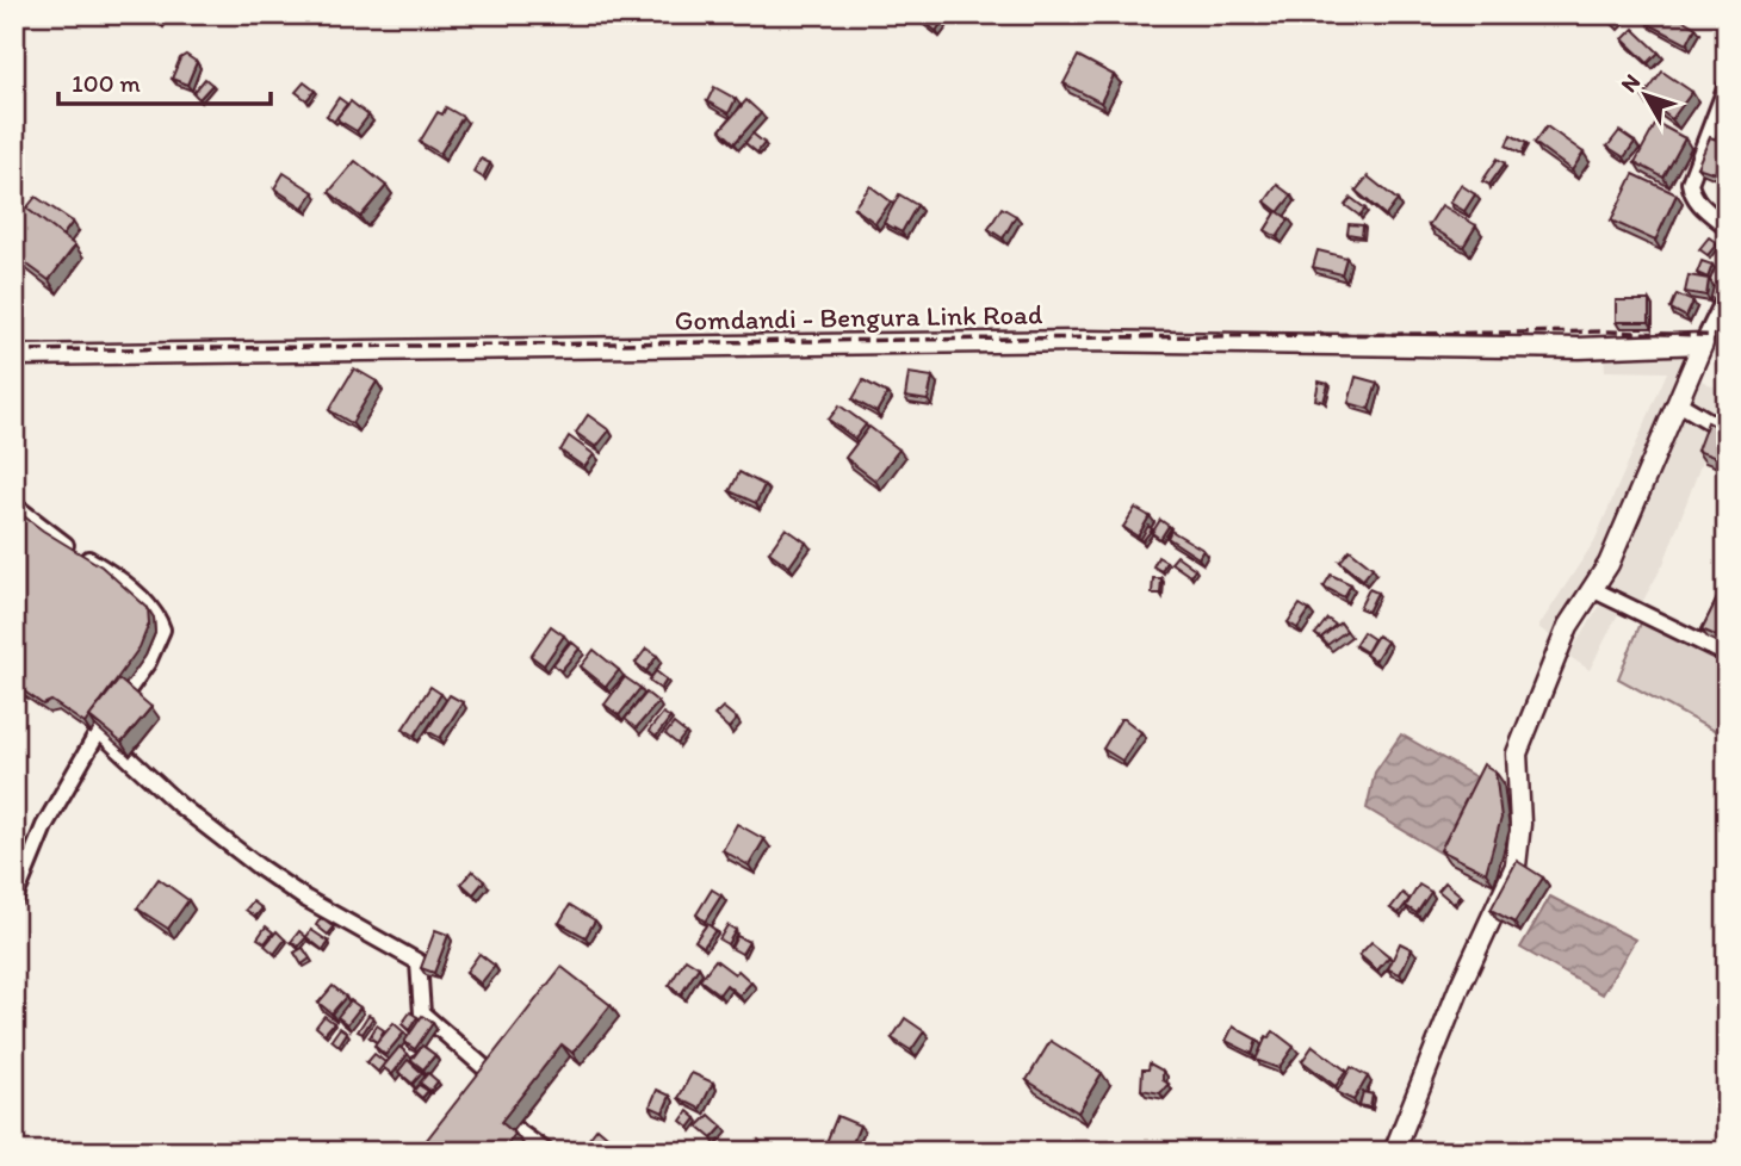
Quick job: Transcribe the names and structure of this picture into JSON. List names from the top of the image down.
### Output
{
  "streets": {
    "main road": ["Gomdandi - Bengura Link Road"]
  },
  "scale_bar": "100 m",
  "north": "top left"
}
